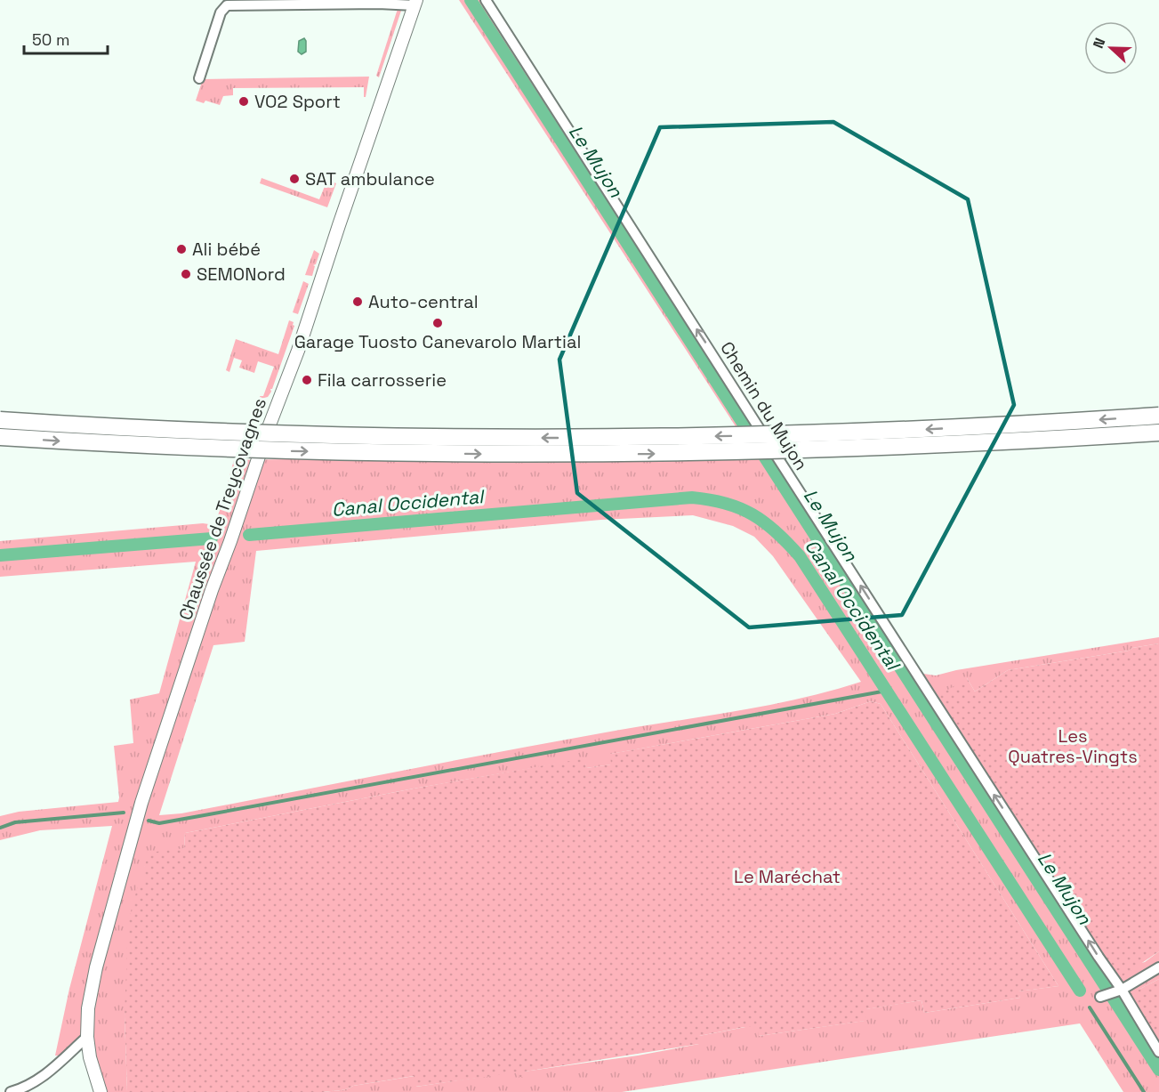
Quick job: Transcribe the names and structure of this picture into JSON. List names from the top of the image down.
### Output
{
  "streets": {
    "main road": ["Chaussée de Treycovagnes"],
    "street": ["Chemin du Mujon"]
  },
  "one_way": ["Chemin du Mujon"],
  "water": ["Le Mujon", "Canal Occidental"],
  "parks": ["Les Quatres-Vingts", "Le Maréchat"],
  "places": [
    "VO2 Sport",
    "SAT ambulance",
    "Ali bébé",
    "SEMONord",
    "Auto-central",
    "Garage Tuosto Canevarolo Martial",
    "Fila carrosserie"
  ],
  "scale_bar": "50 m",
  "north": "left"
}
